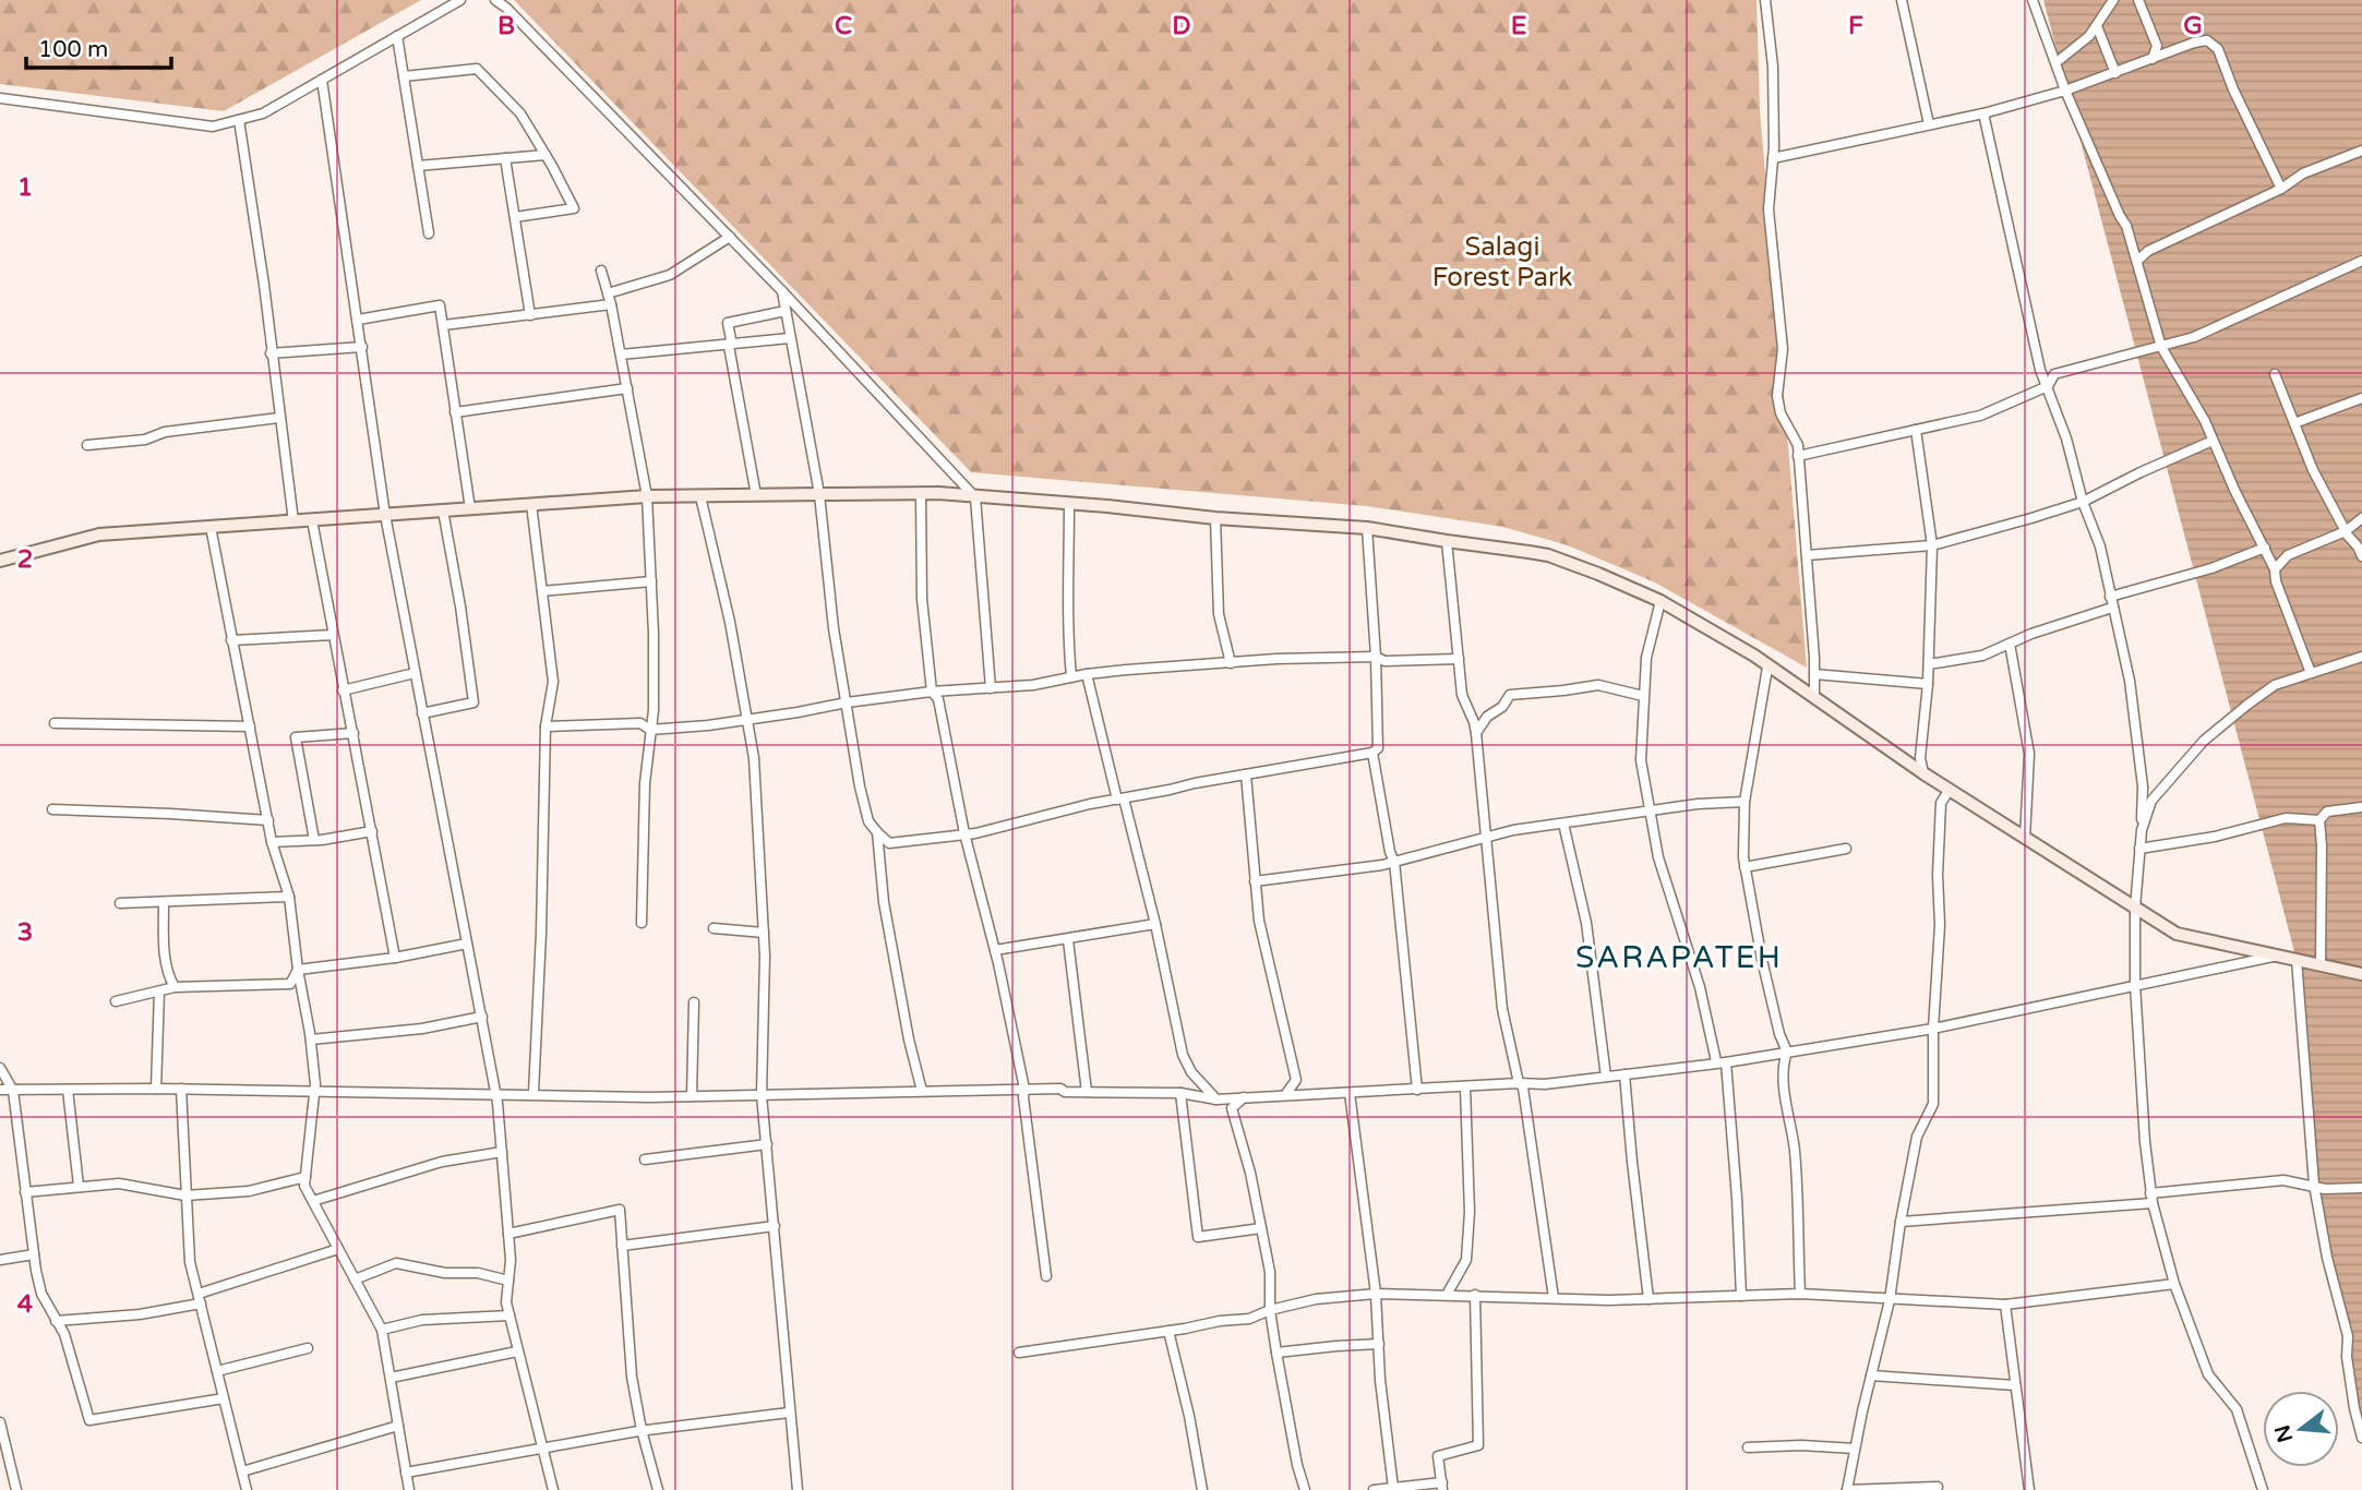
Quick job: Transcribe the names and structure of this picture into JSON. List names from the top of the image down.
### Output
{
  "districts": ["SARAPATEH"],
  "parks": ["Salagi Forest Park"],
  "scale_bar": "100 m",
  "north": "left",
  "grid": {
    "columns": [
      "B",
      "C",
      "D",
      "E",
      "F",
      "G"
    ],
    "rows": [
      "1",
      "2",
      "3",
      "4"
    ]
  }
}
